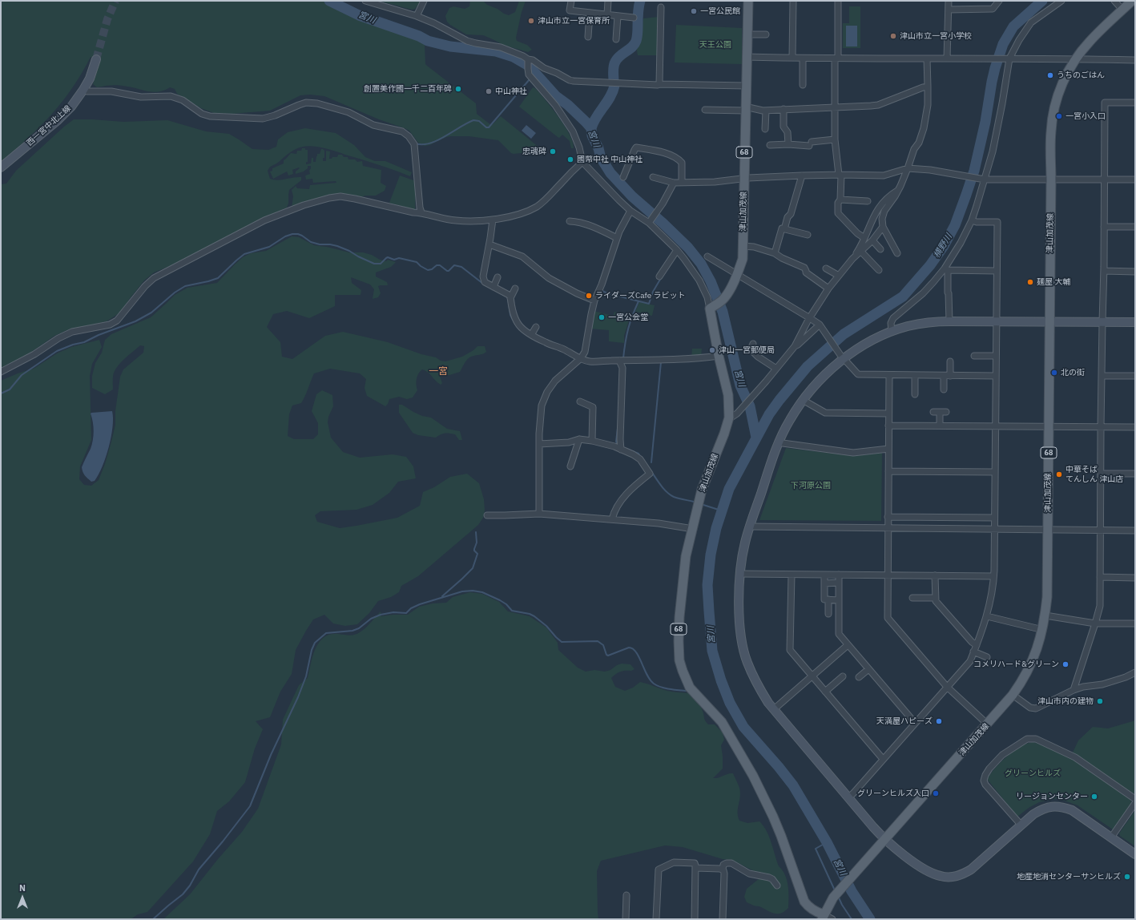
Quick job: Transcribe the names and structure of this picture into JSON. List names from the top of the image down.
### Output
{
  "streets": {
    "main road": ["68", "津山加茂線"],
    "street": ["西一宮中北上線"]
  },
  "districts": ["一宮"],
  "water": ["宮川", "横野川"],
  "parks": ["天王公園", "下河原公園", "グリーンヒルズ"],
  "places": [
    "一宮公民館",
    "津山市立一宮保育所",
    "津山市立一宮小学校",
    "うちのごはん",
    "創置美作國一千二百年碑",
    "中山神社",
    "一宮小入口",
    "忠魂碑",
    "國幣中社 中山神社",
    "麺屋 大輔",
    "ライダーズCafe ラビット",
    "一宮公会堂",
    "津山一宮郵便局",
    "北の街",
    "中華そば てんしん 津山店",
    "コメリハード&グリーン",
    "津山市内の建物",
    "天満屋ハピーズ",
    "グリーンヒルズ入口",
    "リージョンセンター",
    "地産地消センターサンヒルズ"
  ],
  "north": "top"
}
